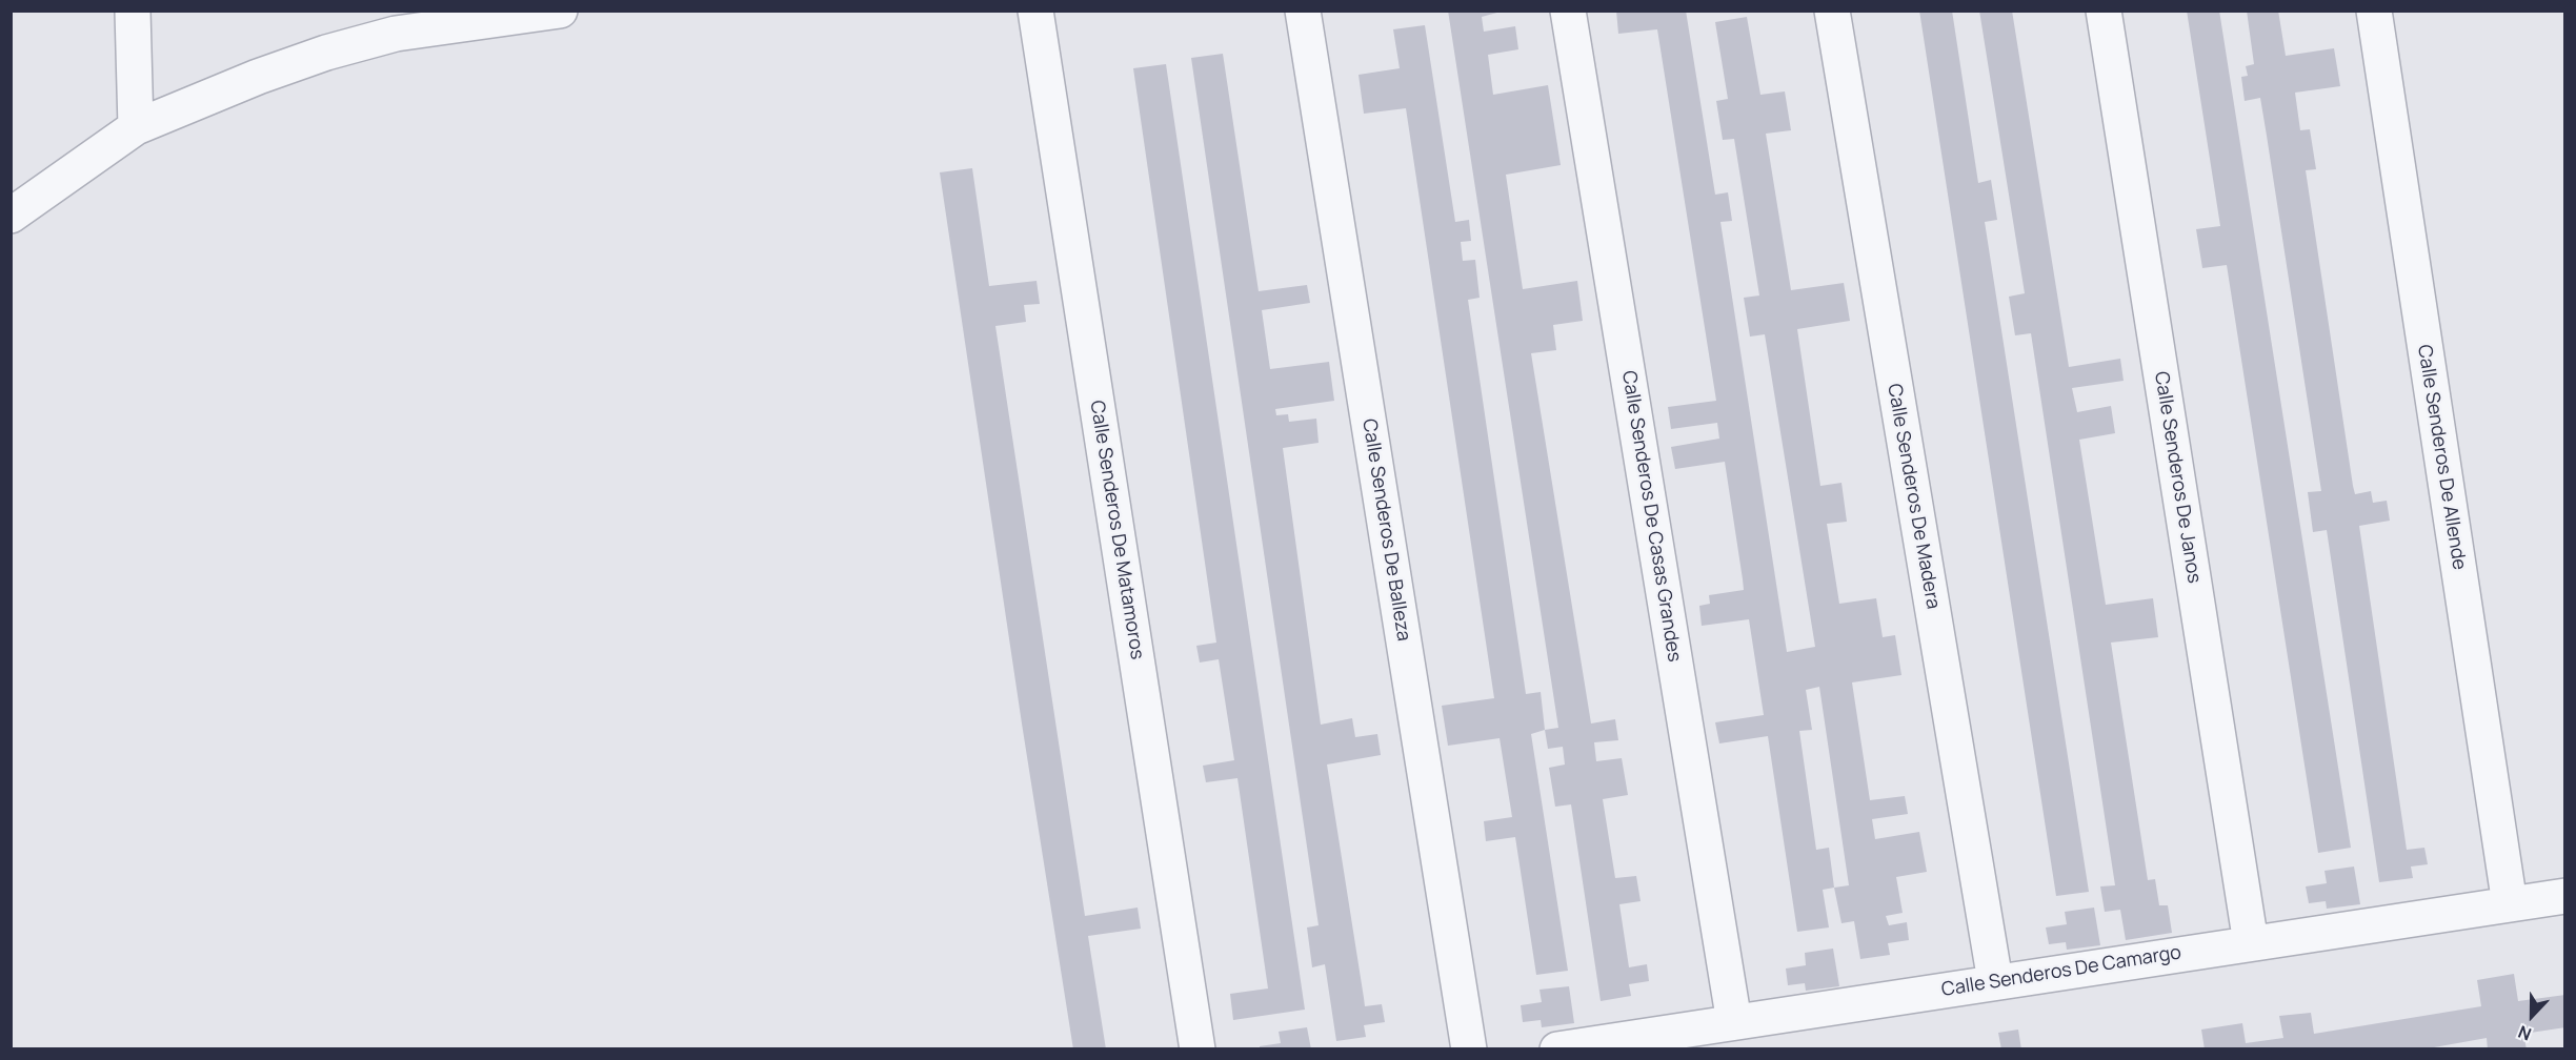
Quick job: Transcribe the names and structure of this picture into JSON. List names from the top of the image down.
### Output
{
  "streets": {
    "street": [
      "Calle Senderos De Allende",
      "Calle Senderos De Janos",
      "Calle Senderos De Madera",
      "Calle Senderos De Casas Grandes",
      "Calle Senderos De Matamoros",
      "Calle Senderos De Balleza",
      "Calle Senderos De Camargo"
    ]
  },
  "crossings": [
    ["Calle Senderos De Allende", "Calle Senderos De Camargo"],
    ["Calle Senderos De Janos", "Calle Senderos De Camargo"],
    ["Calle Senderos De Madera", "Calle Senderos De Camargo"],
    ["Calle Senderos De Casas Grandes", "Calle Senderos De Camargo"]
  ],
  "north": "bottom"
}
